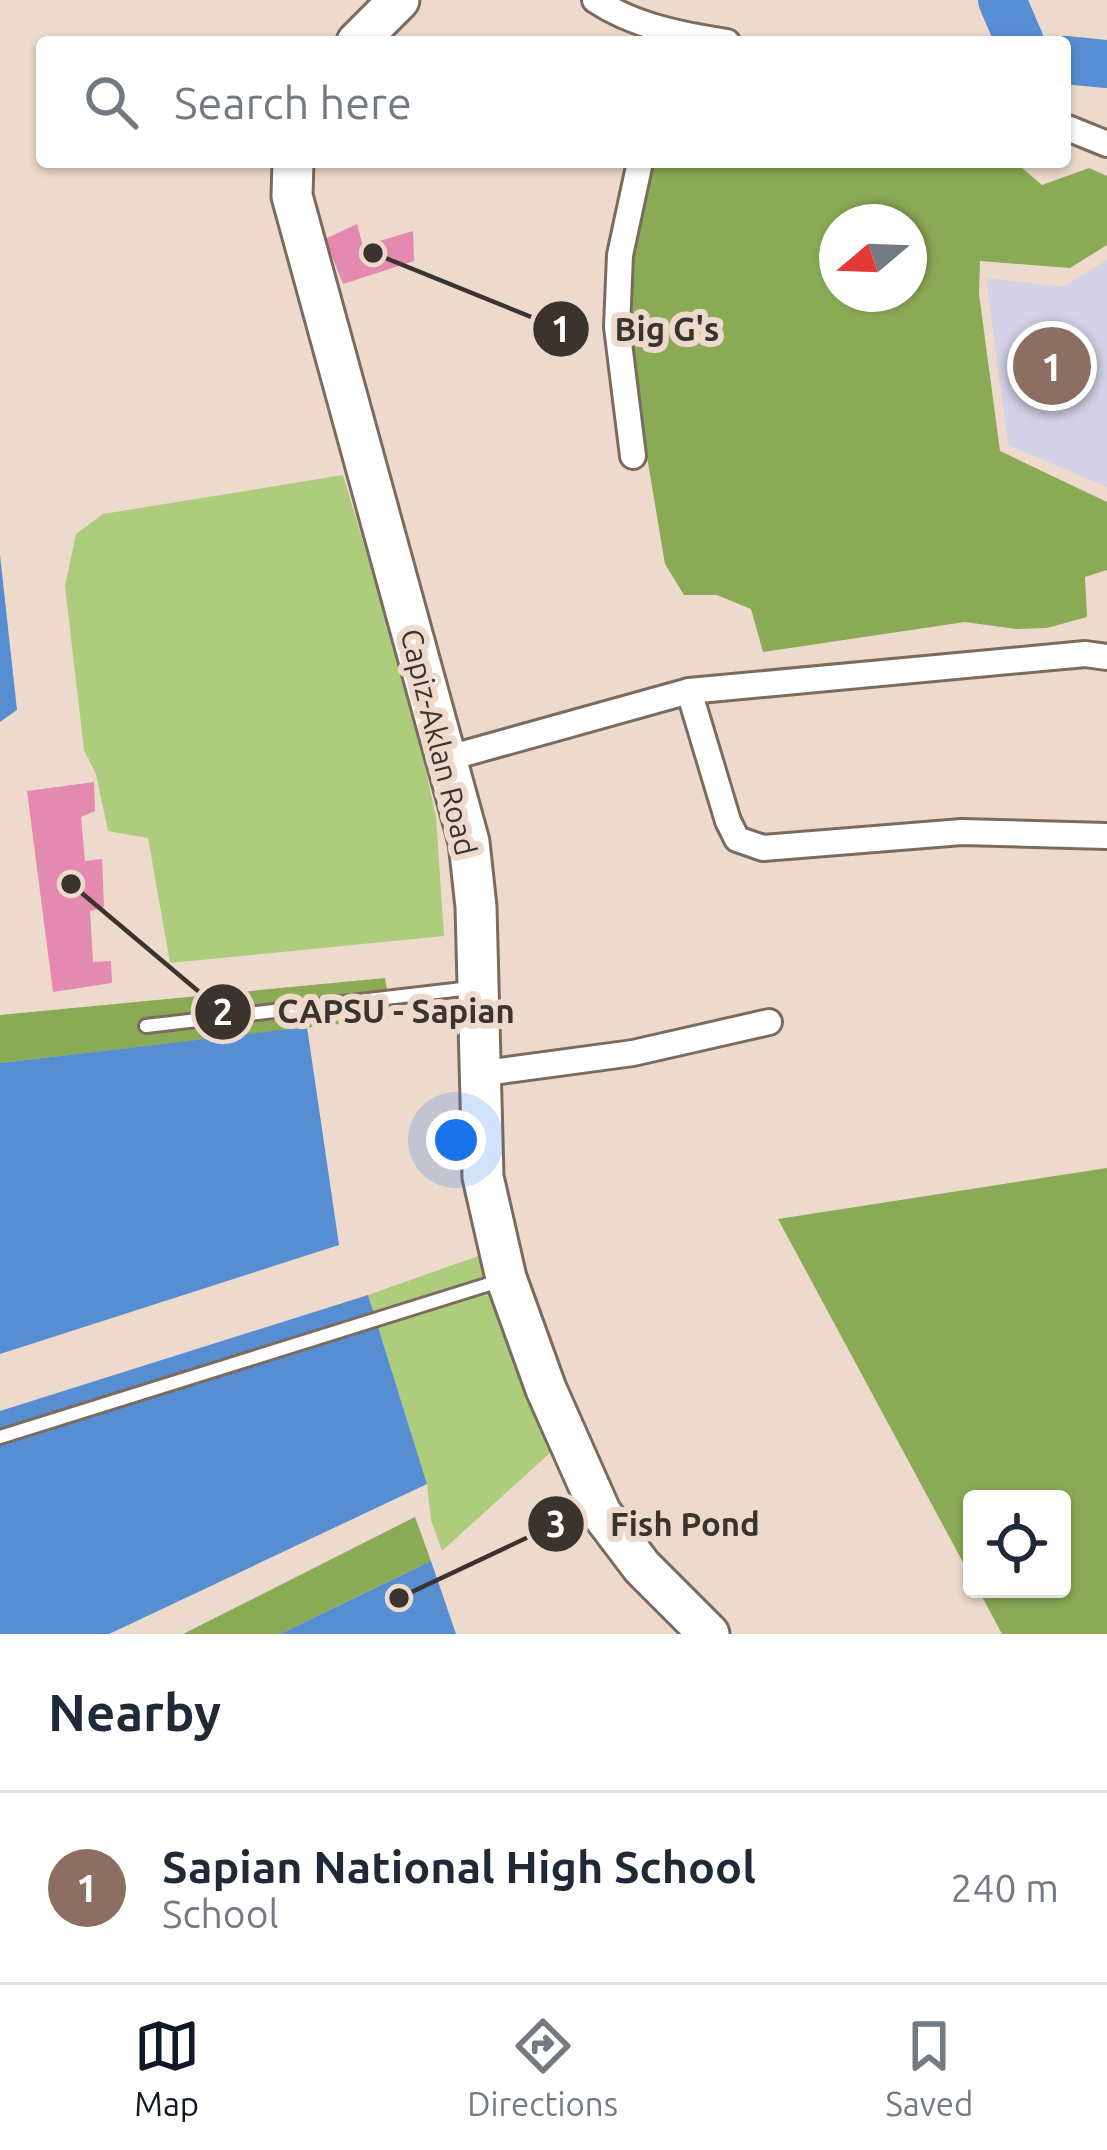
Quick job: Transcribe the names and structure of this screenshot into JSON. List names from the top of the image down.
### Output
{
  "streets": {
    "main road": ["Capiz-Aklan Road"]
  },
  "places": ["Big G's", "CAPSU - Sapian", "Fish Pond"],
  "north": "left",
  "page": {
    "search": "Search here",
    "pins": "1",
    "heading": "Nearby",
    "list": [
      {
        "mark": "1",
        "name": "Sapian National High School",
        "note": "School",
        "value": "240 m"
      }
    ],
    "nav": ["Map", "Directions", "Saved"]
  }
}
